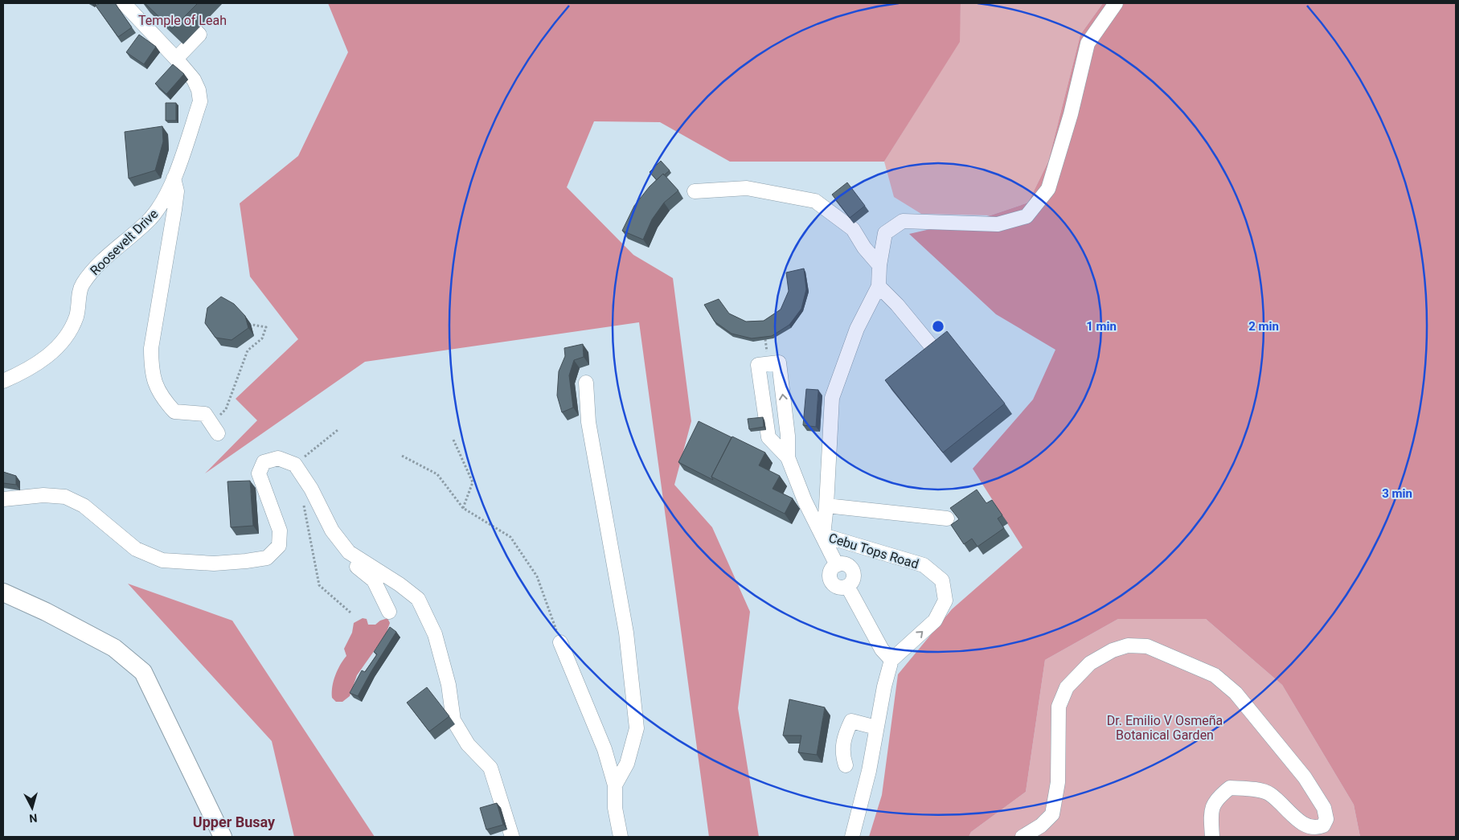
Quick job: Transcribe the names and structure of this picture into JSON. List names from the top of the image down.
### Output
{
  "streets": {
    "street": ["Roosevelt Drive", "Cebu Tops Road"]
  },
  "districts": ["Upper Busay"],
  "parks": ["Temple of Leah", "Dr. Emilio V Osmeña Botanical Garden"],
  "north": "bottom",
  "rings": ["1 min", "2 min", "3 min"]
}
